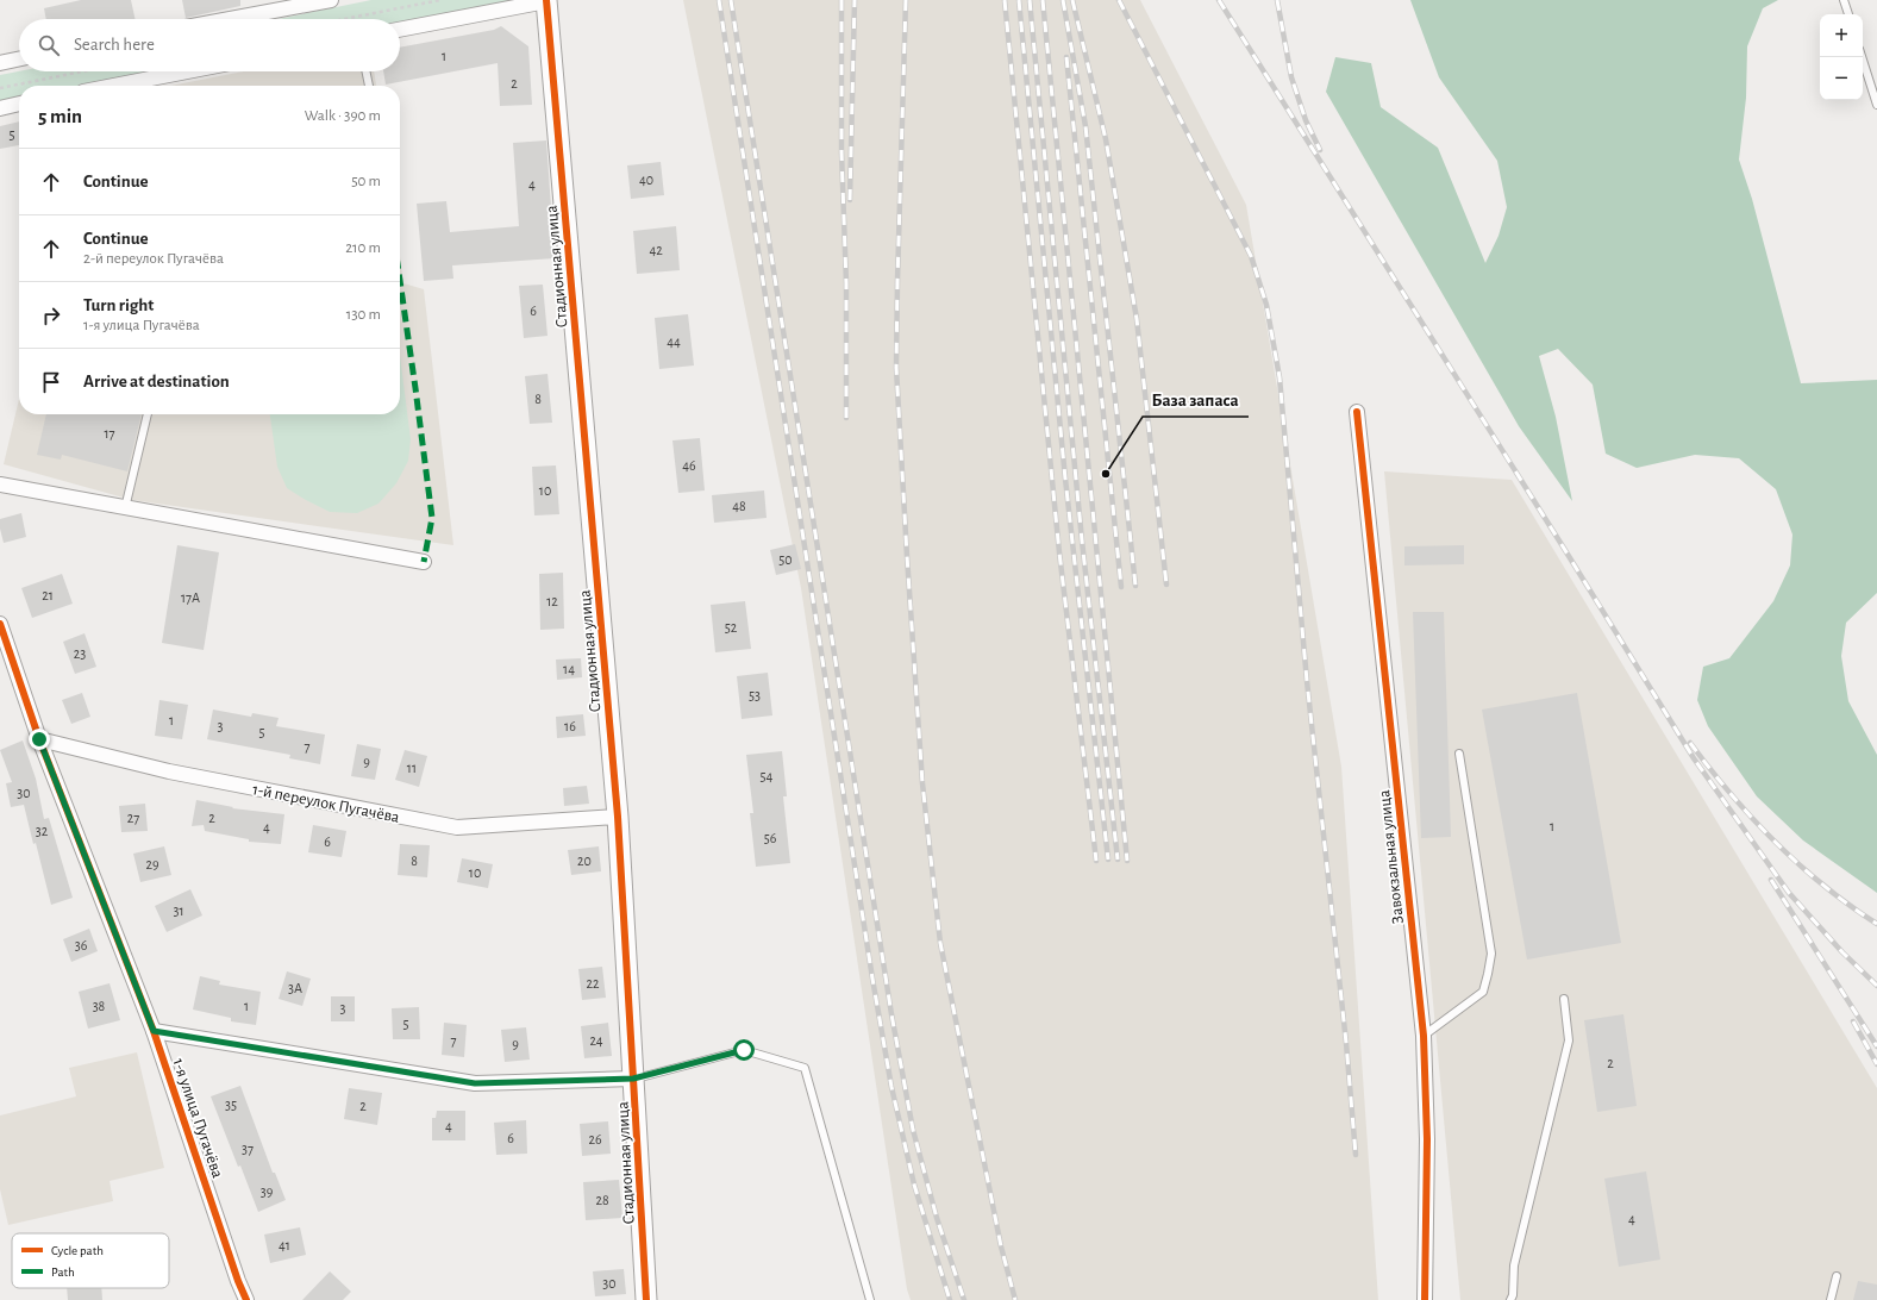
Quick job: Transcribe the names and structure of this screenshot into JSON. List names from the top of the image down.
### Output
{
  "streets": {
    "street": [
      "Стадионная улица",
      "1-й переулок Пугачёва",
      "Завокзальная улица",
      "1-я улица Пугачёва"
    ]
  },
  "crossings": [
    ["Стадионная улица", "1-й переулок Пугачёва"],
    ["1-й переулок Пугачёва", "1-я улица Пугачёва"]
  ],
  "places": ["База запаса"],
  "house_numbers": [
    "1",
    "2",
    "5",
    "40",
    "4",
    "42",
    "6",
    "44",
    "8",
    "17",
    "46",
    "10",
    "48",
    "50",
    "21",
    "17А",
    "12",
    "52",
    "23",
    "14",
    "53",
    "1",
    "3",
    "16",
    "5",
    "7",
    "9",
    "11",
    "54",
    "30",
    "27",
    "2",
    "1",
    "4",
    "32",
    "56",
    "6",
    "8",
    "20",
    "29",
    "10",
    "31",
    "36",
    "22",
    "3А",
    "38",
    "1",
    "3",
    "5",
    "7",
    "24",
    "9",
    "2",
    "35",
    "2",
    "4",
    "6",
    "26",
    "37",
    "39",
    "28",
    "4",
    "41",
    "30"
  ],
  "legend": ["Cycle path", "Path"],
  "page": {
    "map_buttons": ["+", "−"],
    "search": "Search here",
    "heading": ["5 min", "Walk · 390 m"],
    "list": [
      ["Continue", "50 m"],
      ["Continue", "2-й переулок Пугачёва", "210 m"],
      ["Turn right", "1-я улица Пугачёва", "130 m"],
      "Arrive at destination"
    ]
  }
}
